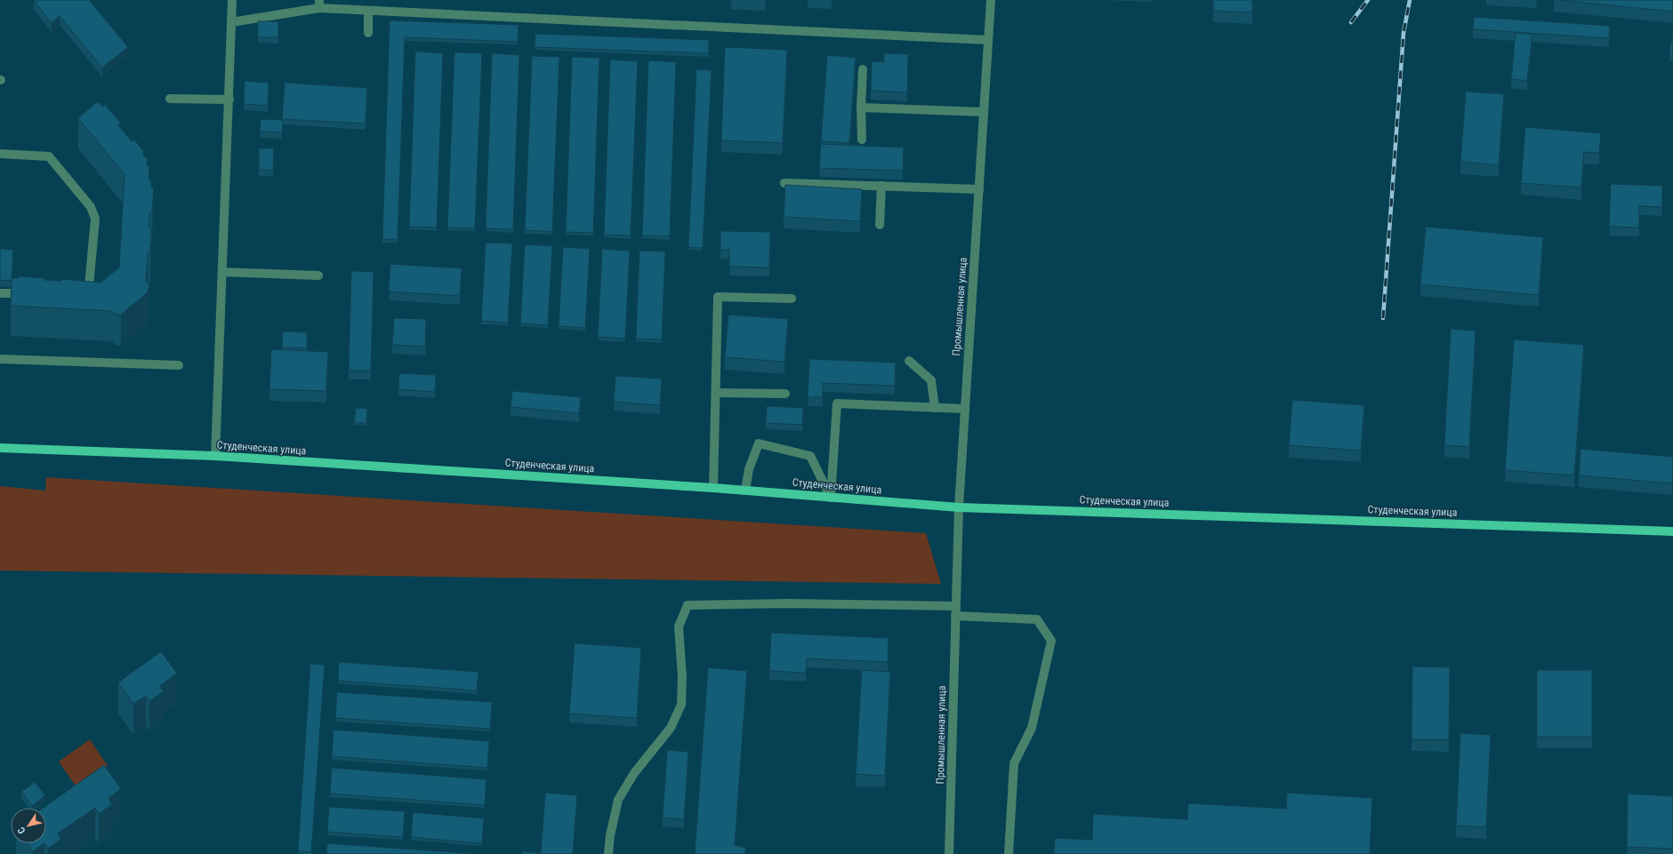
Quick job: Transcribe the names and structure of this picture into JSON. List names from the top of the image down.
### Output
{
  "streets": {
    "main road": ["Студенческая улица"],
    "street": ["Промышленная улица"]
  },
  "crossings": [
    ["Промышленная улица", "Студенческая улица"]
  ],
  "north": "bottom left"
}
